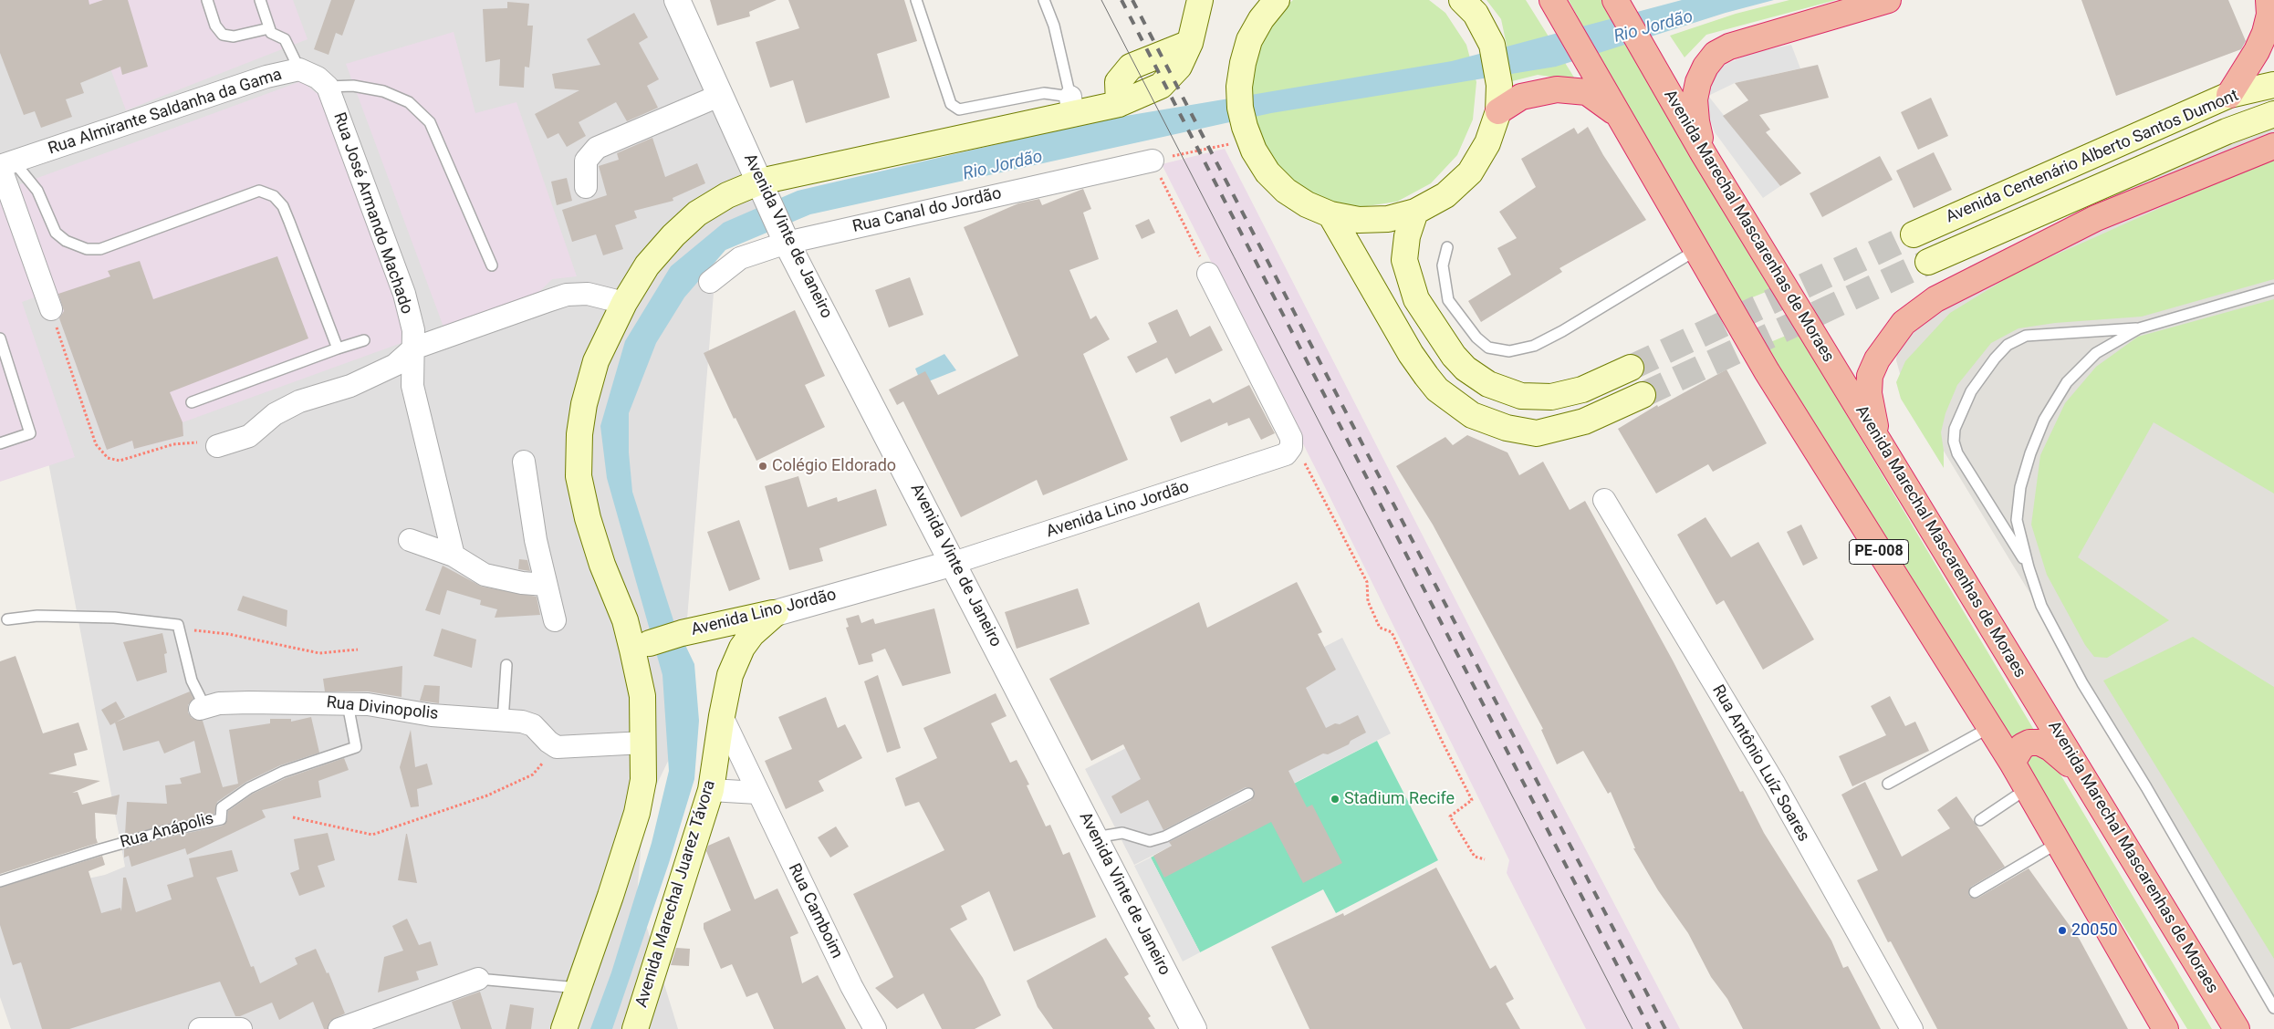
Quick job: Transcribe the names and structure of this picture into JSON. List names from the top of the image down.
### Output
{
  "streets": {
    "highway": ["Avenida Marechal Mascarenhas de Moraes", "PE-008"],
    "main road": ["Avenida Centenário Alberto Santos Dumont", "Avenida Lino Jordão", "Avenida Marechal Juarez Távora"],
    "street": [
      "Rua Almirante Saldanha da Gama",
      "Rua Canal do Jordão",
      "Rua José Armando Machado",
      "Avenida Vinte de Janeiro",
      "Rua Divinopolis",
      "Rua Antônio Luíz Soares",
      "Rua Camboim"
    ],
    "lane": ["Rua Anápolis"]
  },
  "crossings": [
    ["Rua Almirante Saldanha da Gama", "Rua José Armando Machado"],
    ["Rua Canal do Jordão", "Avenida Vinte de Janeiro"],
    ["Avenida Vinte de Janeiro", "Avenida Lino Jordão"],
    ["Avenida Lino Jordão", "Avenida Marechal Juarez Távora"],
    ["Rua Divinopolis", "Rua Anápolis"],
    ["Avenida Marechal Juarez Távora", "Rua Camboim"]
  ],
  "water": ["Rio Jordão"],
  "places": ["Colégio Eldorado", "Stadium Recife", "20050"]
}
